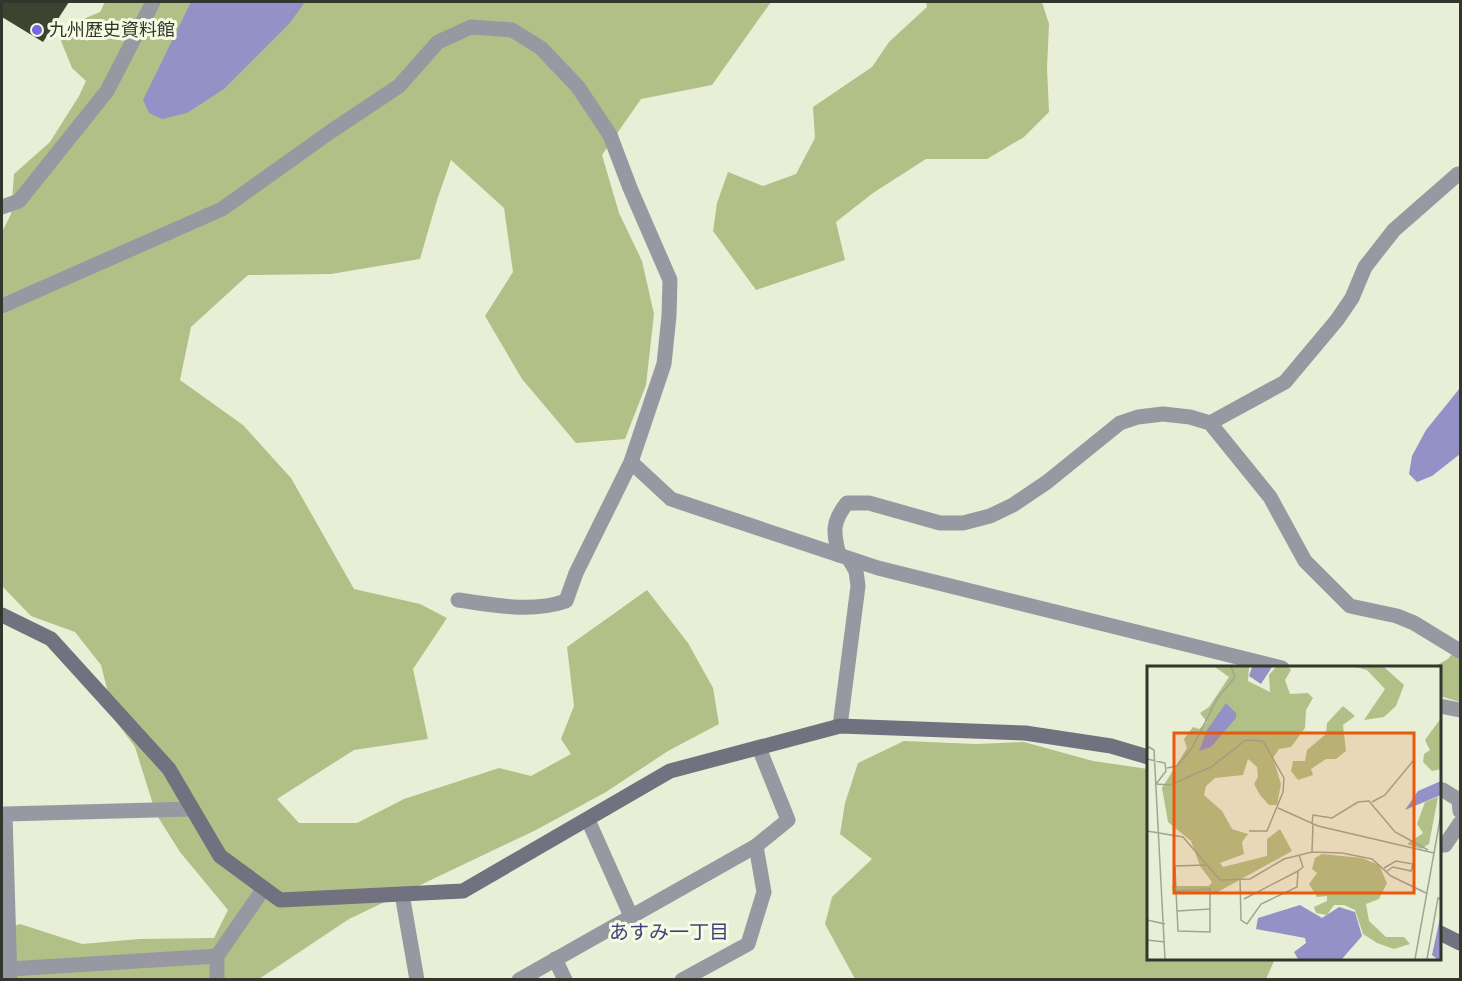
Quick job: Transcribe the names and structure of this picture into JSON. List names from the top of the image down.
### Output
{
  "districts": ["あすみ一丁目"],
  "places": ["九州歴史資料館"]
}
